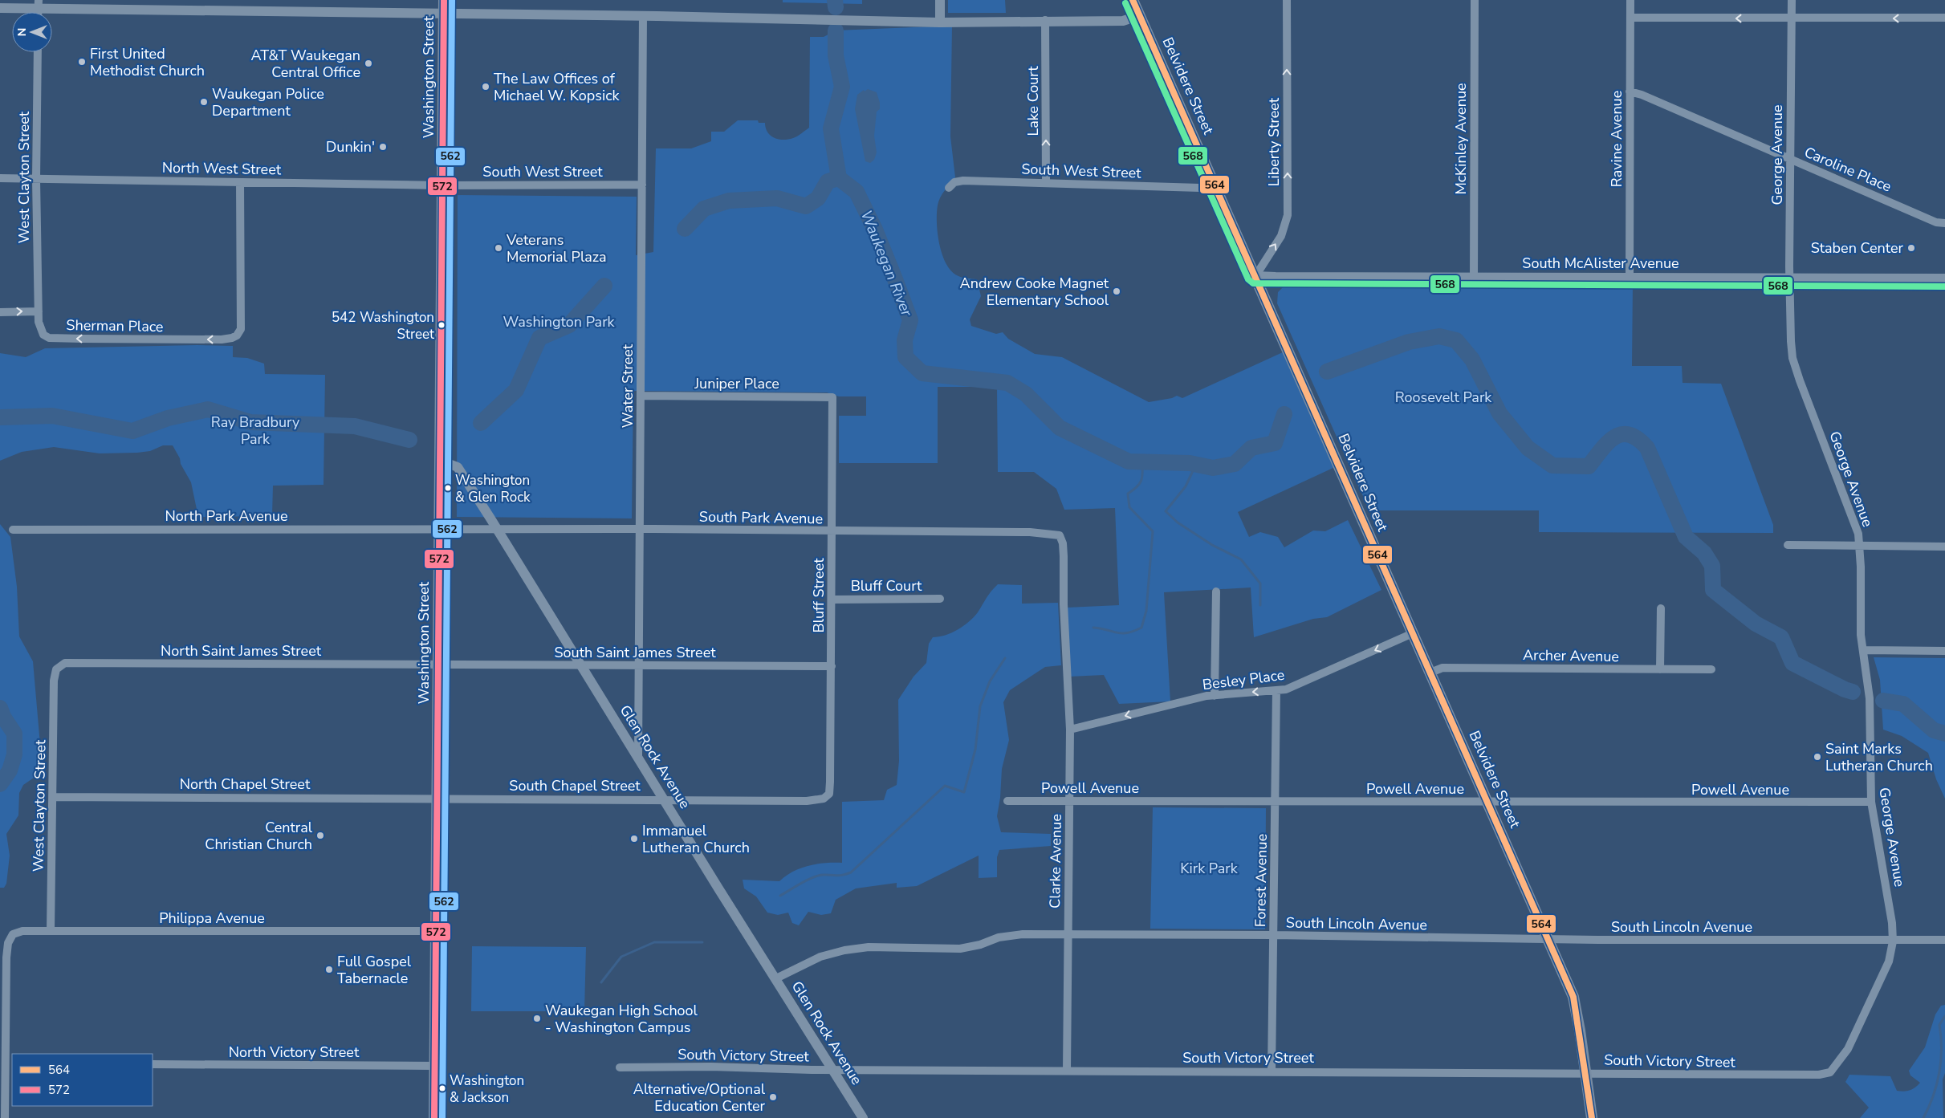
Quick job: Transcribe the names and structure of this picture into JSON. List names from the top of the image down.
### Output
{
  "streets": {
    "main road": ["Washington Street", "Belvidere Street"],
    "street": [
      "Lake Court",
      "McKinley Avenue",
      "Ravine Avenue",
      "Liberty Street",
      "George Avenue",
      "North West Street",
      "Caroline Place",
      "South West Street",
      "West Clayton Street",
      "South McAlister Avenue",
      "Sherman Place",
      "Juniper Place",
      "Water Street",
      "North Park Avenue",
      "South Park Avenue",
      "Bluff Court",
      "Bluff Street",
      "North Saint James Street",
      "South Saint James Street",
      "Archer Avenue",
      "Besley Place",
      "Glen Rock Avenue",
      "North Chapel Street",
      "South Chapel Street",
      "Powell Avenue",
      "Clarke Avenue",
      "Forest Avenue",
      "Philippa Avenue",
      "South Lincoln Avenue",
      "North Victory Street",
      "South Victory Street"
    ]
  },
  "crossings": [
    ["Washington Street", "North West Street"],
    ["Washington Street", "South West Street"],
    ["Washington Street", "North Park Avenue"],
    ["Washington Street", "South Park Avenue"],
    ["Washington Street", "North Saint James Street"],
    ["Washington Street", "South Saint James Street"],
    ["Washington Street", "Glen Rock Avenue"],
    ["Washington Street", "North Chapel Street"],
    ["Washington Street", "South Chapel Street"],
    ["Washington Street", "Philippa Avenue"],
    ["Washington Street", "North Victory Street"],
    ["Belvidere Street", "Liberty Street"],
    ["Belvidere Street", "South West Street"],
    ["Belvidere Street", "South McAlister Avenue"],
    ["Belvidere Street", "Archer Avenue"],
    ["Belvidere Street", "Besley Place"],
    ["Belvidere Street", "Powell Avenue"],
    ["Belvidere Street", "South Lincoln Avenue"],
    ["Belvidere Street", "South Victory Street"],
    ["Lake Court", "South West Street"],
    ["McKinley Avenue", "South McAlister Avenue"],
    ["Ravine Avenue", "Caroline Place"],
    ["Ravine Avenue", "South McAlister Avenue"],
    ["Liberty Street", "South McAlister Avenue"],
    ["George Avenue", "Caroline Place"],
    ["George Avenue", "South McAlister Avenue"],
    ["George Avenue", "Powell Avenue"],
    ["George Avenue", "South Lincoln Avenue"],
    ["George Avenue", "South Victory Street"],
    ["North West Street", "South West Street"],
    ["North West Street", "West Clayton Street"],
    ["North West Street", "Sherman Place"],
    ["South West Street", "Water Street"],
    ["West Clayton Street", "Sherman Place"],
    ["West Clayton Street", "North Saint James Street"],
    ["West Clayton Street", "North Chapel Street"],
    ["West Clayton Street", "Philippa Avenue"],
    ["Juniper Place", "Water Street"],
    ["Juniper Place", "Bluff Street"],
    ["Water Street", "South Park Avenue"],
    ["Water Street", "South Saint James Street"],
    ["Water Street", "Glen Rock Avenue"],
    ["North Park Avenue", "South Park Avenue"],
    ["South Park Avenue", "Bluff Street"],
    ["South Park Avenue", "Glen Rock Avenue"],
    ["South Park Avenue", "Clarke Avenue"],
    ["Bluff Court", "Bluff Street"],
    ["Bluff Street", "South Saint James Street"],
    ["Bluff Street", "South Chapel Street"],
    ["North Saint James Street", "South Saint James Street"],
    ["South Saint James Street", "Glen Rock Avenue"],
    ["Besley Place", "Clarke Avenue"],
    ["Besley Place", "Forest Avenue"],
    ["Glen Rock Avenue", "South Chapel Street"],
    ["Glen Rock Avenue", "South Lincoln Avenue"],
    ["Glen Rock Avenue", "South Victory Street"],
    ["North Chapel Street", "South Chapel Street"],
    ["Powell Avenue", "Clarke Avenue"],
    ["Powell Avenue", "Forest Avenue"],
    ["Clarke Avenue", "South Lincoln Avenue"],
    ["Clarke Avenue", "South Victory Street"],
    ["Forest Avenue", "South Lincoln Avenue"],
    ["Forest Avenue", "South Victory Street"]
  ],
  "one_way": ["Lake Court", "Liberty Street", "Besley Place"],
  "water": ["Waukegan River"],
  "parks": [
    "Washington Park",
    "Roosevelt Park",
    "Ray Bradbury Park",
    "Kirk Park"
  ],
  "places": [
    "First United Methodist Church",
    "AT&T Waukegan Central Office",
    "The Law Offices of Michael W. Kopsick",
    "Waukegan Police Department",
    "Dunkin'",
    "Veterans Memorial Plaza",
    "Staben Center",
    "Andrew Cooke Magnet Elementary School",
    "542 Washington Street",
    "Washington & Glen Rock",
    "Saint Marks Lutheran Church",
    "Central Christian Church",
    "Immanuel Lutheran Church",
    "Full Gospel Tabernacle",
    "Waukegan High School - Washington Campus",
    "Washington & Jackson",
    "Alternative/Optional Education Center"
  ],
  "lines": [
    "transit line 564",
    "transit line 572",
    "transit line 562",
    "transit line 568"
  ],
  "legend": ["564", "572"],
  "north": "left"
}
